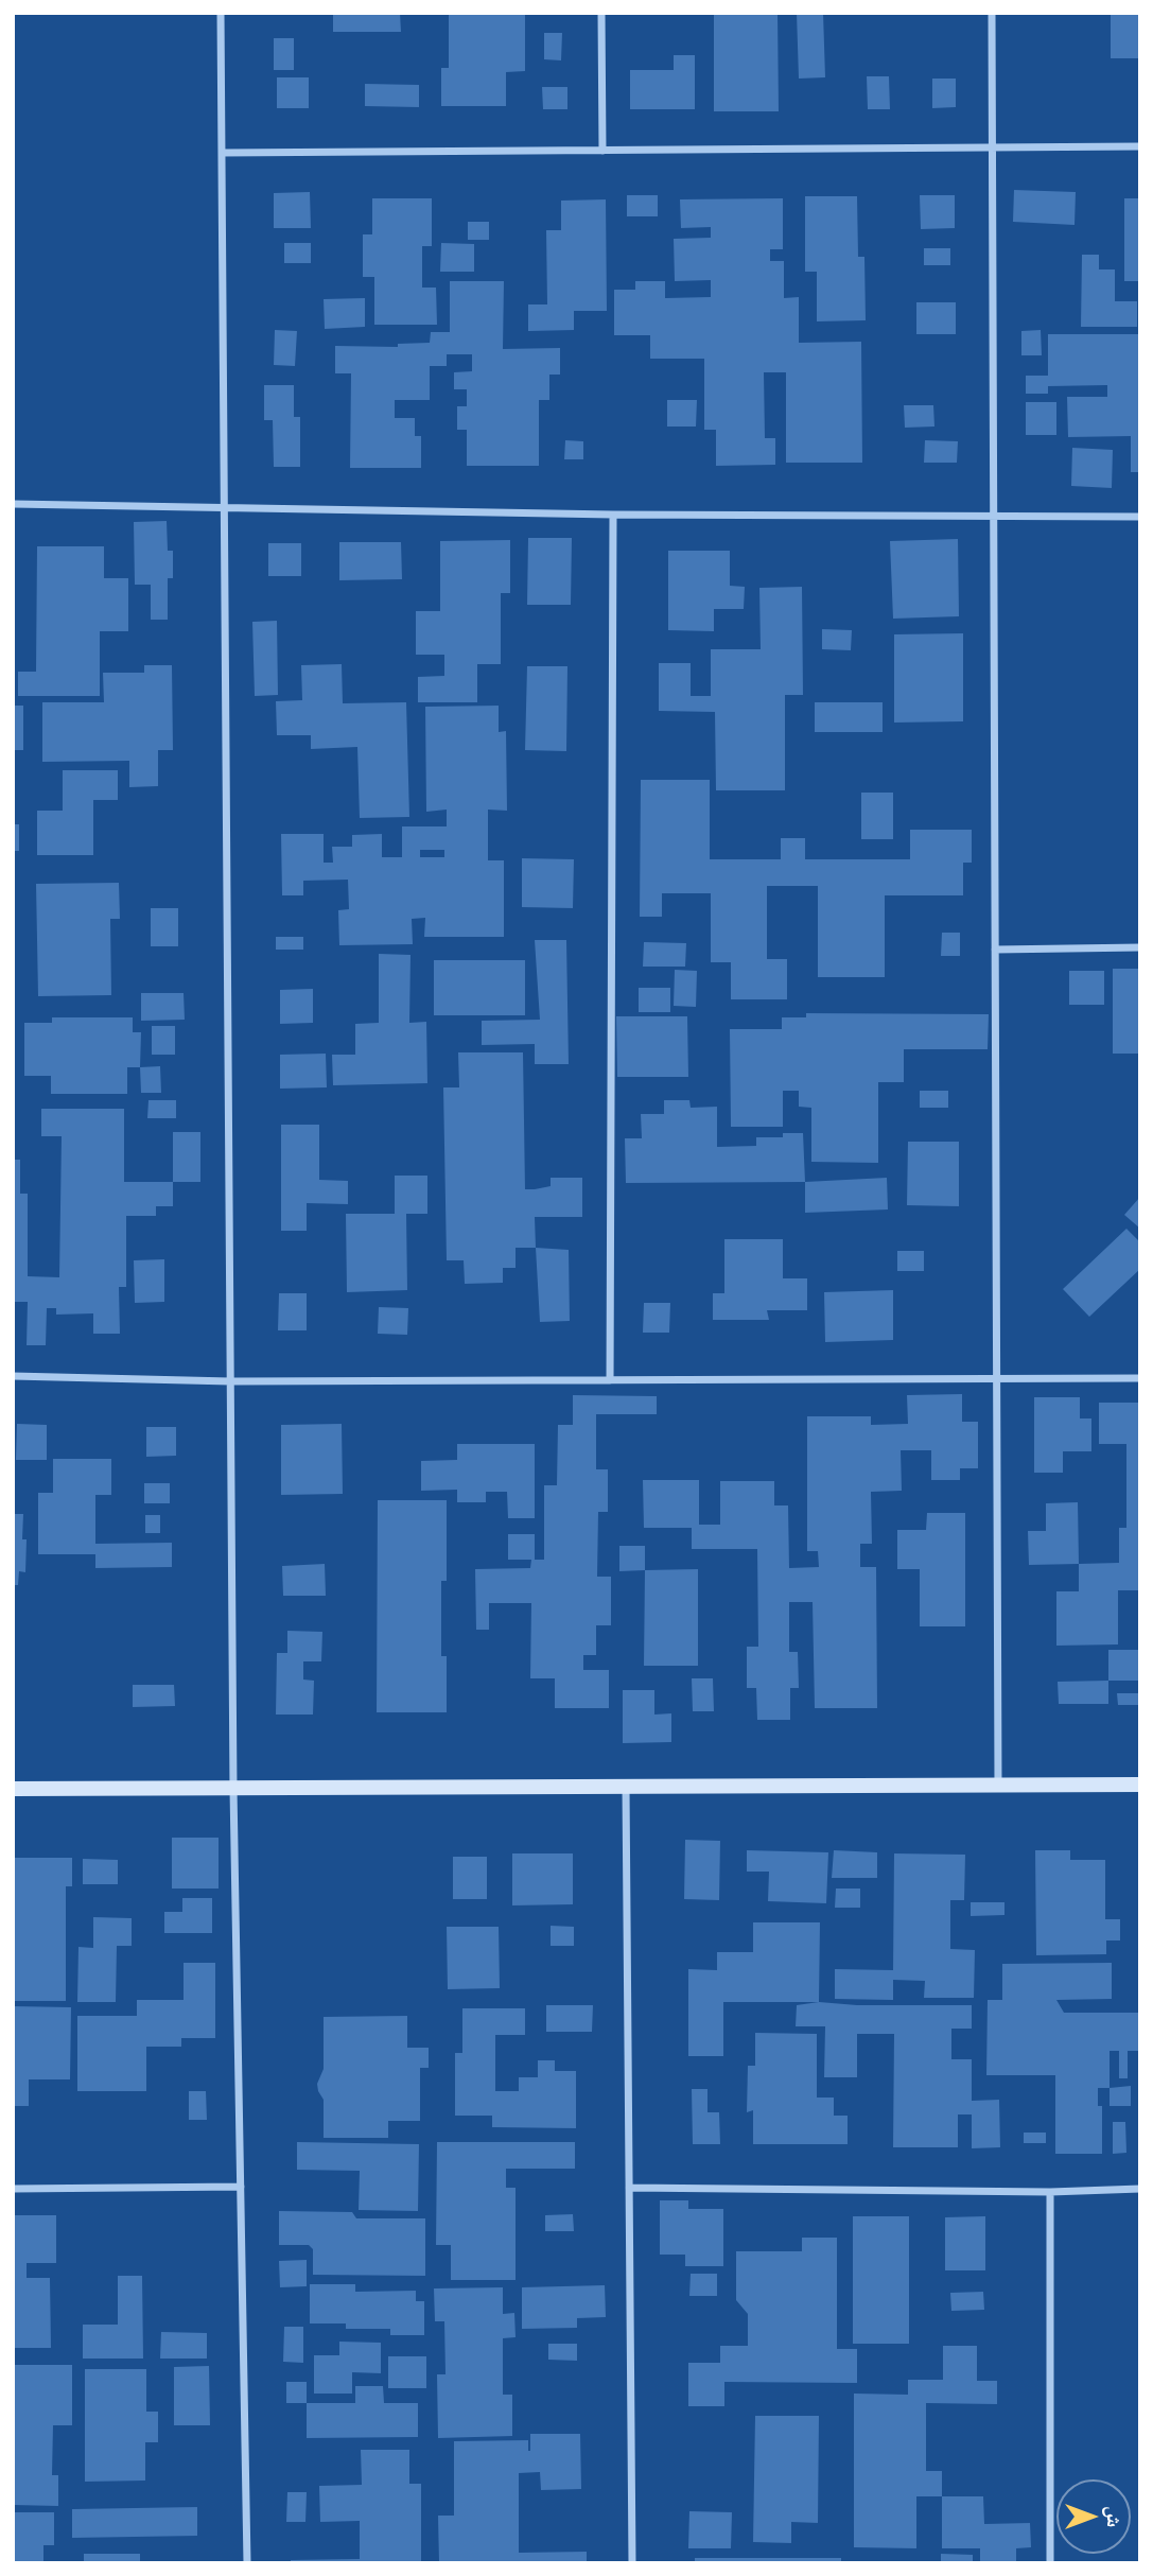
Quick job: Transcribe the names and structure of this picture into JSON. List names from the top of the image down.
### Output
{
  "north": "right"
}
